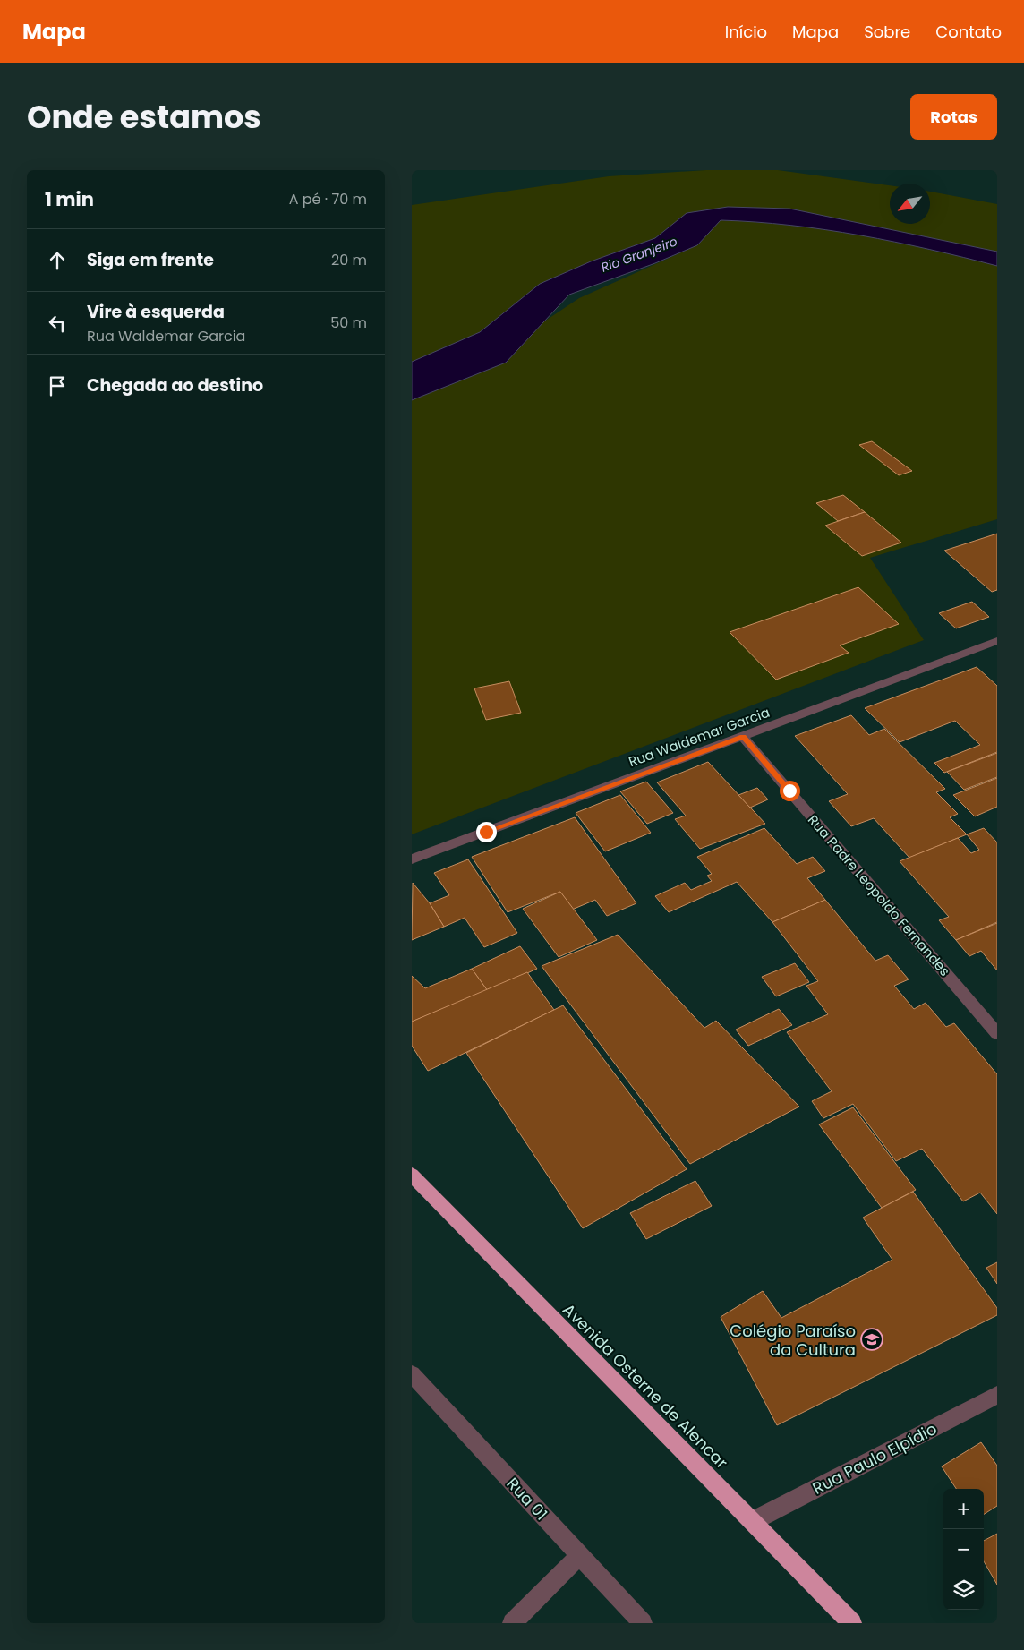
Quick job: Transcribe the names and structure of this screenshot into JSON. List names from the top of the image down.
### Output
{
  "streets": {
    "highway": ["Avenida Osterne de Alencar"],
    "street": [
      "Rua Waldemar Garcia",
      "Rua Padre Leopoldo Fernandes",
      "Rua Paulo Elpídio",
      "Rua 01"
    ]
  },
  "crossings": [
    ["Rua Waldemar Garcia", "Rua Padre Leopoldo Fernandes"],
    ["Avenida Osterne de Alencar", "Rua Paulo Elpídio"]
  ],
  "water": ["Rio Granjeiro"],
  "places": {
    "school or university": ["Colégio Paraíso da Cultura"]
  },
  "north": "bottom left",
  "page": {
    "header": "Mapa",
    "nav": [
      "Início",
      "Mapa",
      "Sobre",
      "Contato"
    ],
    "title": "Onde estamos",
    "buttons": "Rotas",
    "heading": ["1 min", "A pé · 70 m"],
    "list": [
      ["Siga em frente", "20 m"],
      ["Vire à esquerda", "Rua Waldemar Garcia", "50 m"],
      "Chegada ao destino"
    ],
    "map_buttons": ["+", "−"]
  }
}
